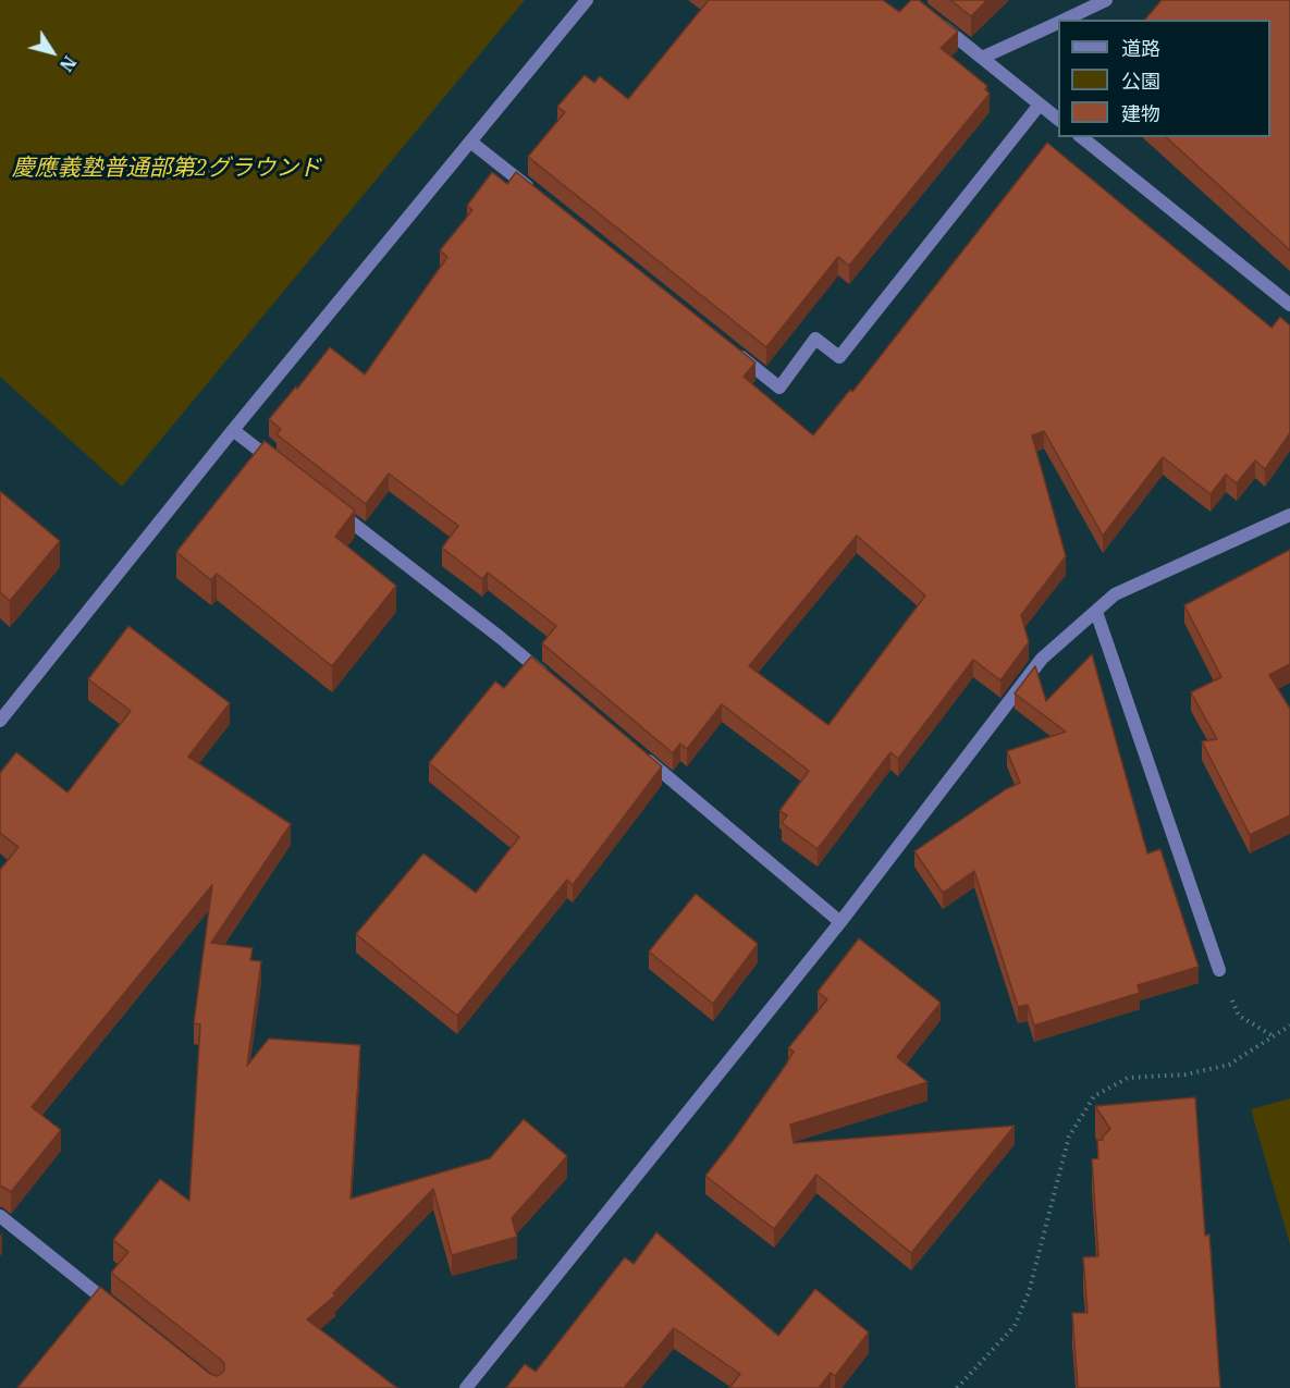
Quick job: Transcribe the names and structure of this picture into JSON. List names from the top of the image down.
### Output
{
  "parks": ["慶應義塾普通部第2グラウンド"],
  "legend": ["道路", "公園", "建物"],
  "north": "bottom right"
}
